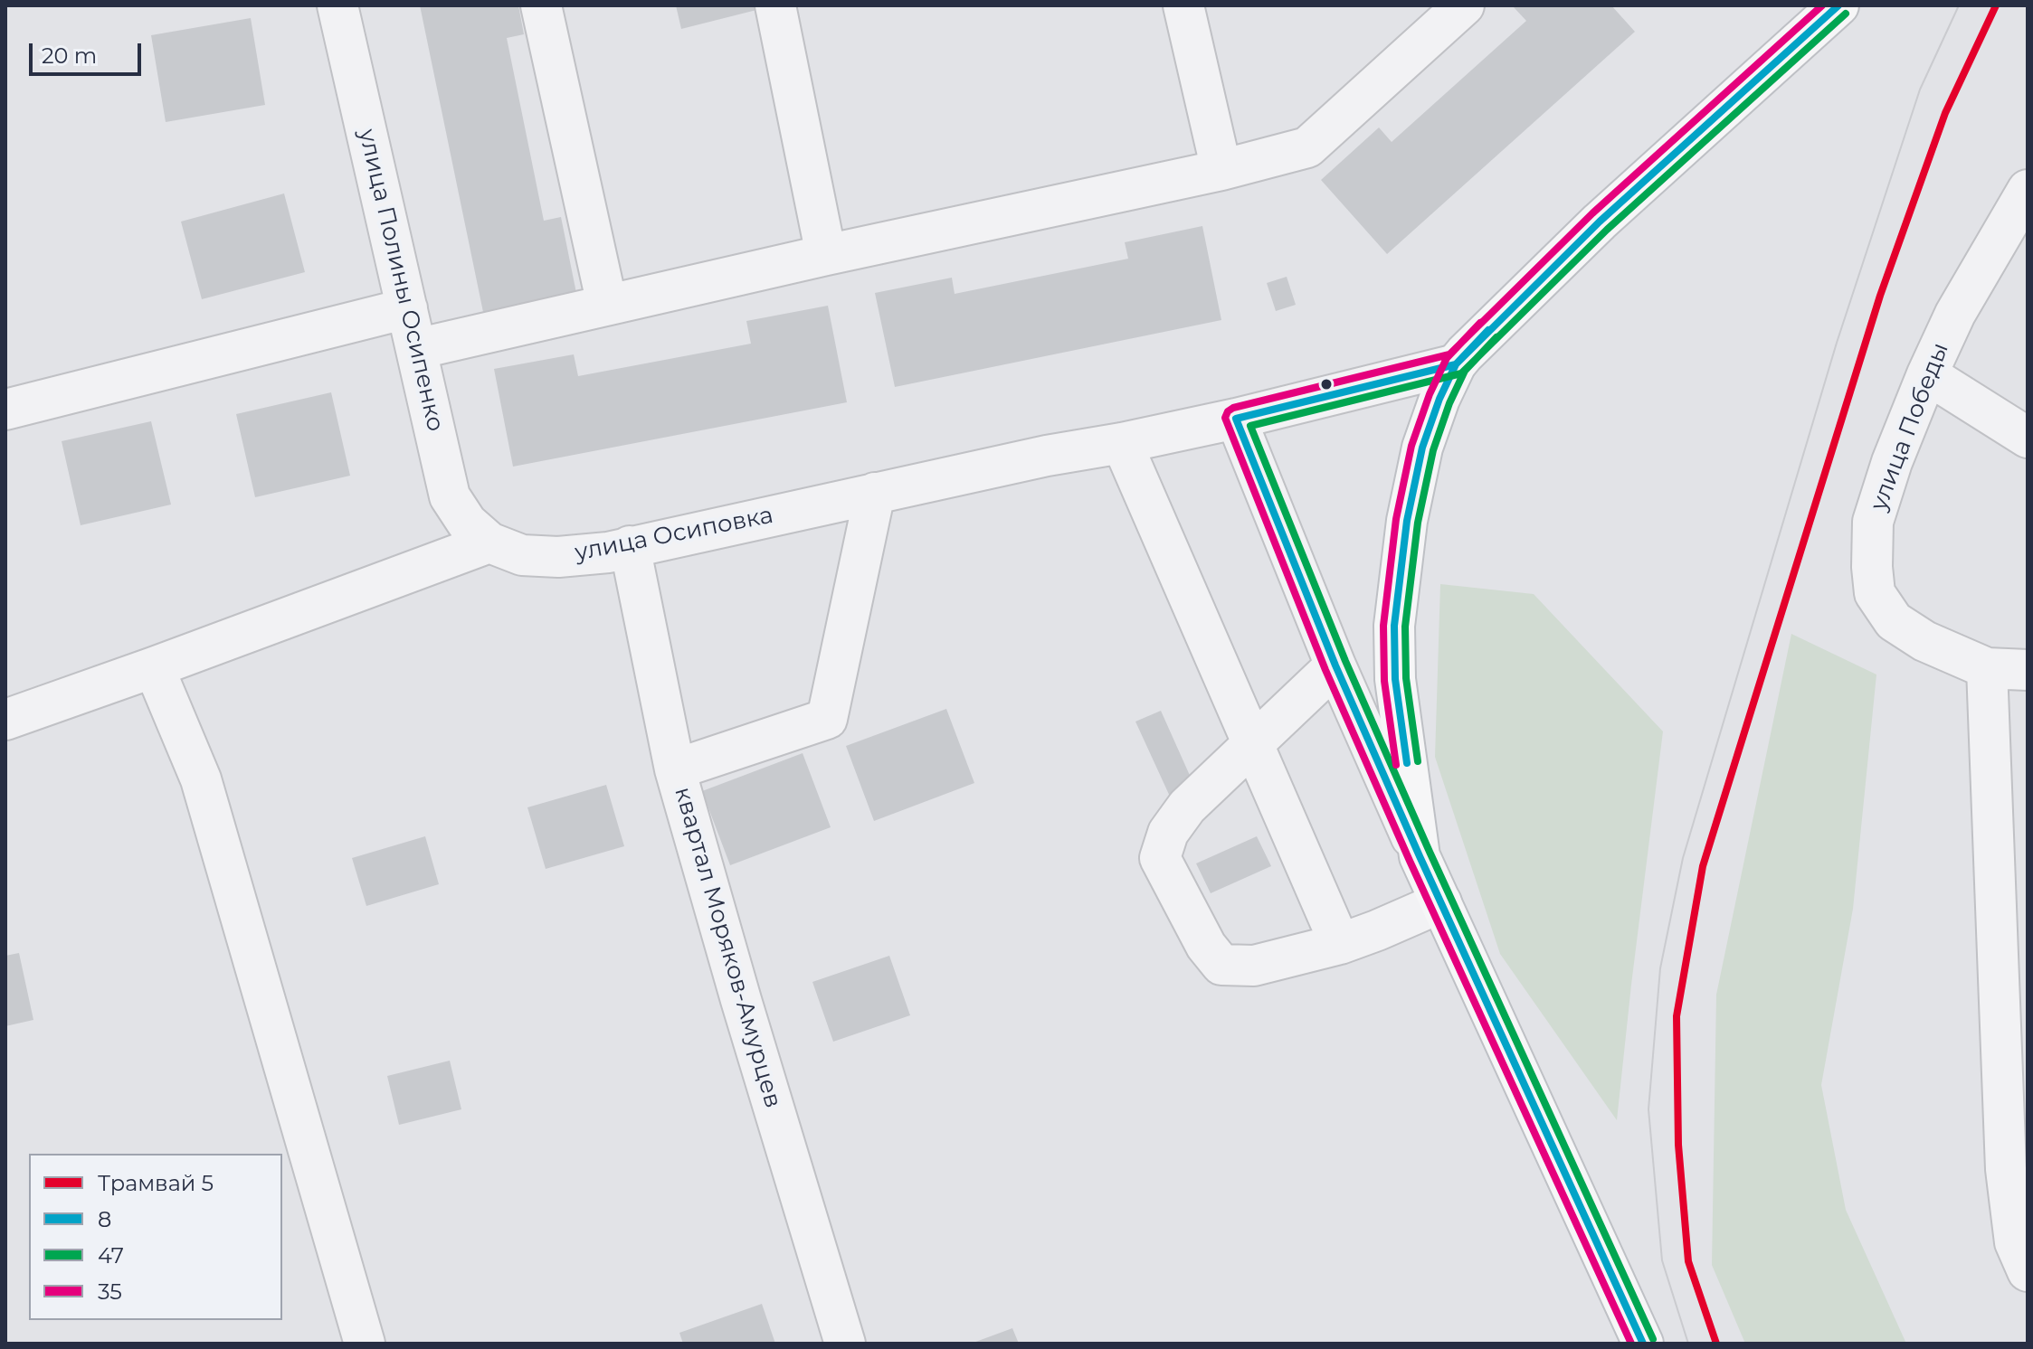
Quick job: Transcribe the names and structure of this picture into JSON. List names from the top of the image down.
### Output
{
  "streets": {
    "street": [
      "улица Полины Осипенко",
      "улица Победы",
      "улица Осиповка",
      "квартал Моряков-Амурцев"
    ]
  },
  "crossings": [
    ["улица Полины Осипенко", "улица Осиповка"],
    ["улица Осиповка", "квартал Моряков-Амурцев"]
  ],
  "lines": [
    "tram line 5",
    "transit line 8",
    "transit line 35",
    "transit line 47"
  ],
  "legend": [
    "Трамвай 5",
    "8",
    "47",
    "35"
  ],
  "scale_bar": "20 m"
}
